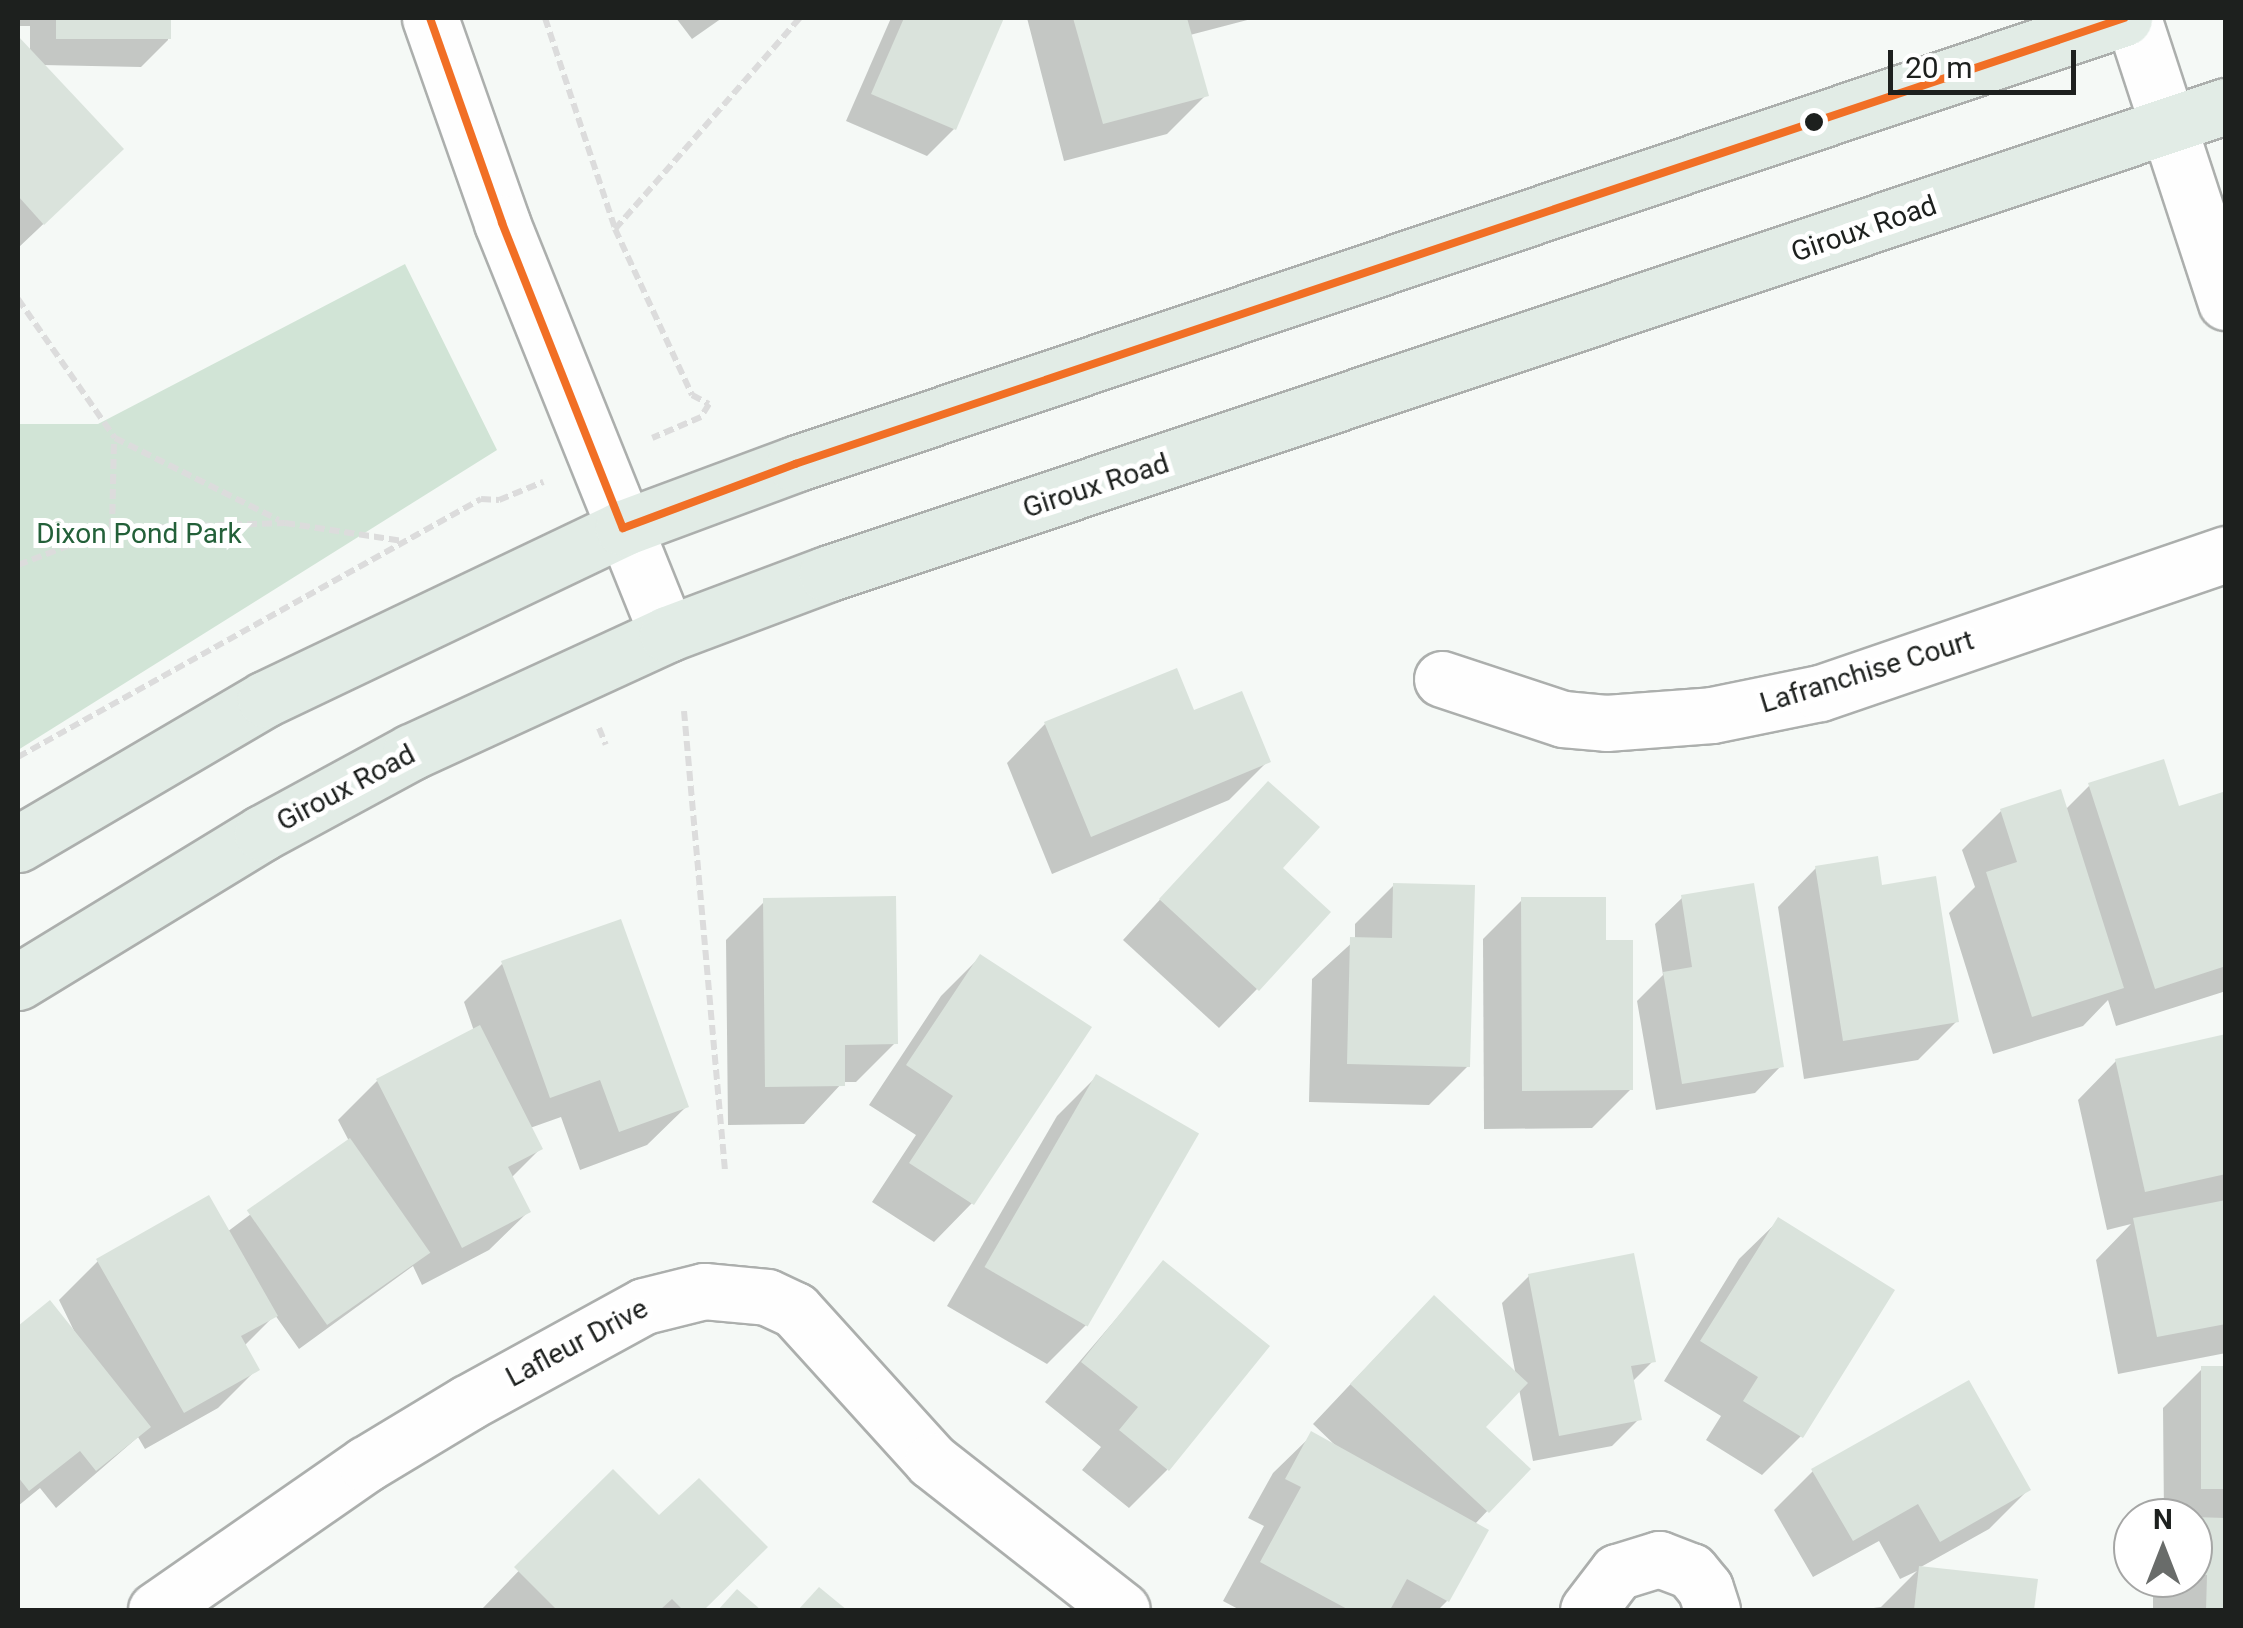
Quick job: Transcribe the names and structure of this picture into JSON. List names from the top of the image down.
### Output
{
  "streets": {
    "main road": ["Giroux Road"],
    "street": ["Lafranchise Court", "Lafleur Drive"]
  },
  "parks": ["Dixon Pond Park"],
  "scale_bar": "20 m",
  "north": "top"
}
